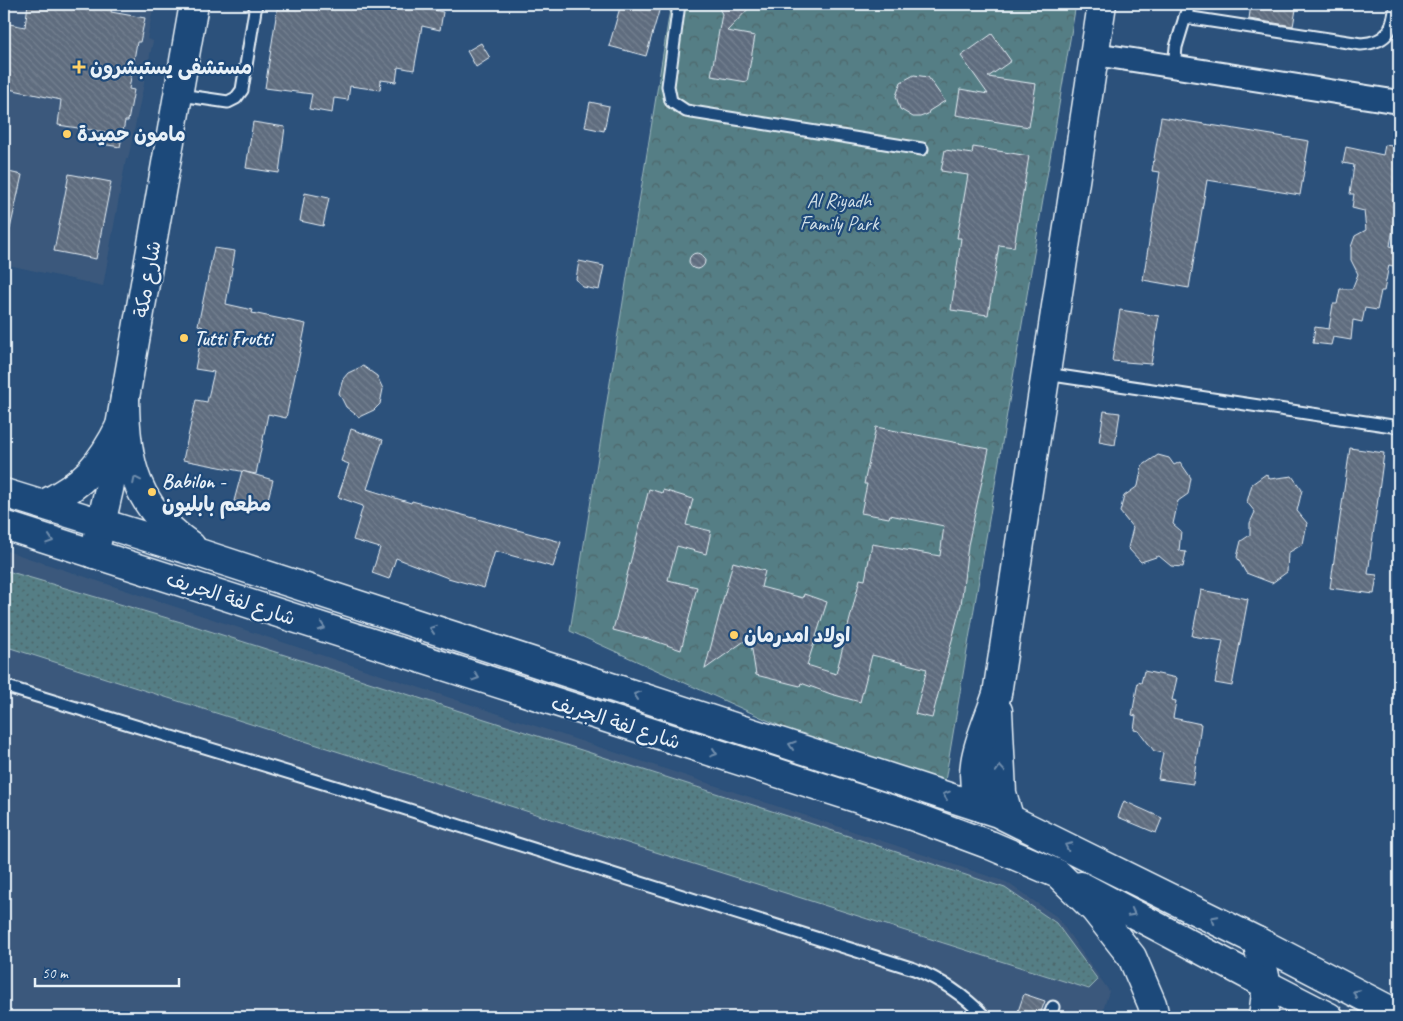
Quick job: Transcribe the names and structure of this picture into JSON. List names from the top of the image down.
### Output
{
  "streets": {
    "main road": ["شارع مكة", "شارع لفة الجريف"]
  },
  "crossings": [
    ["شارع مكة", "شارع لفة الجريف"]
  ],
  "parks": ["Al Riyadh Family Park"],
  "places": {
    "health": ["مستشفى يستبشرون"],
    "other": [
      "مامون حميدة",
      "Tutti Frutti",
      "Babilon - مطعم بابليون",
      "اولاد امدرمان"
    ]
  },
  "scale_bar": "50 m"
}
